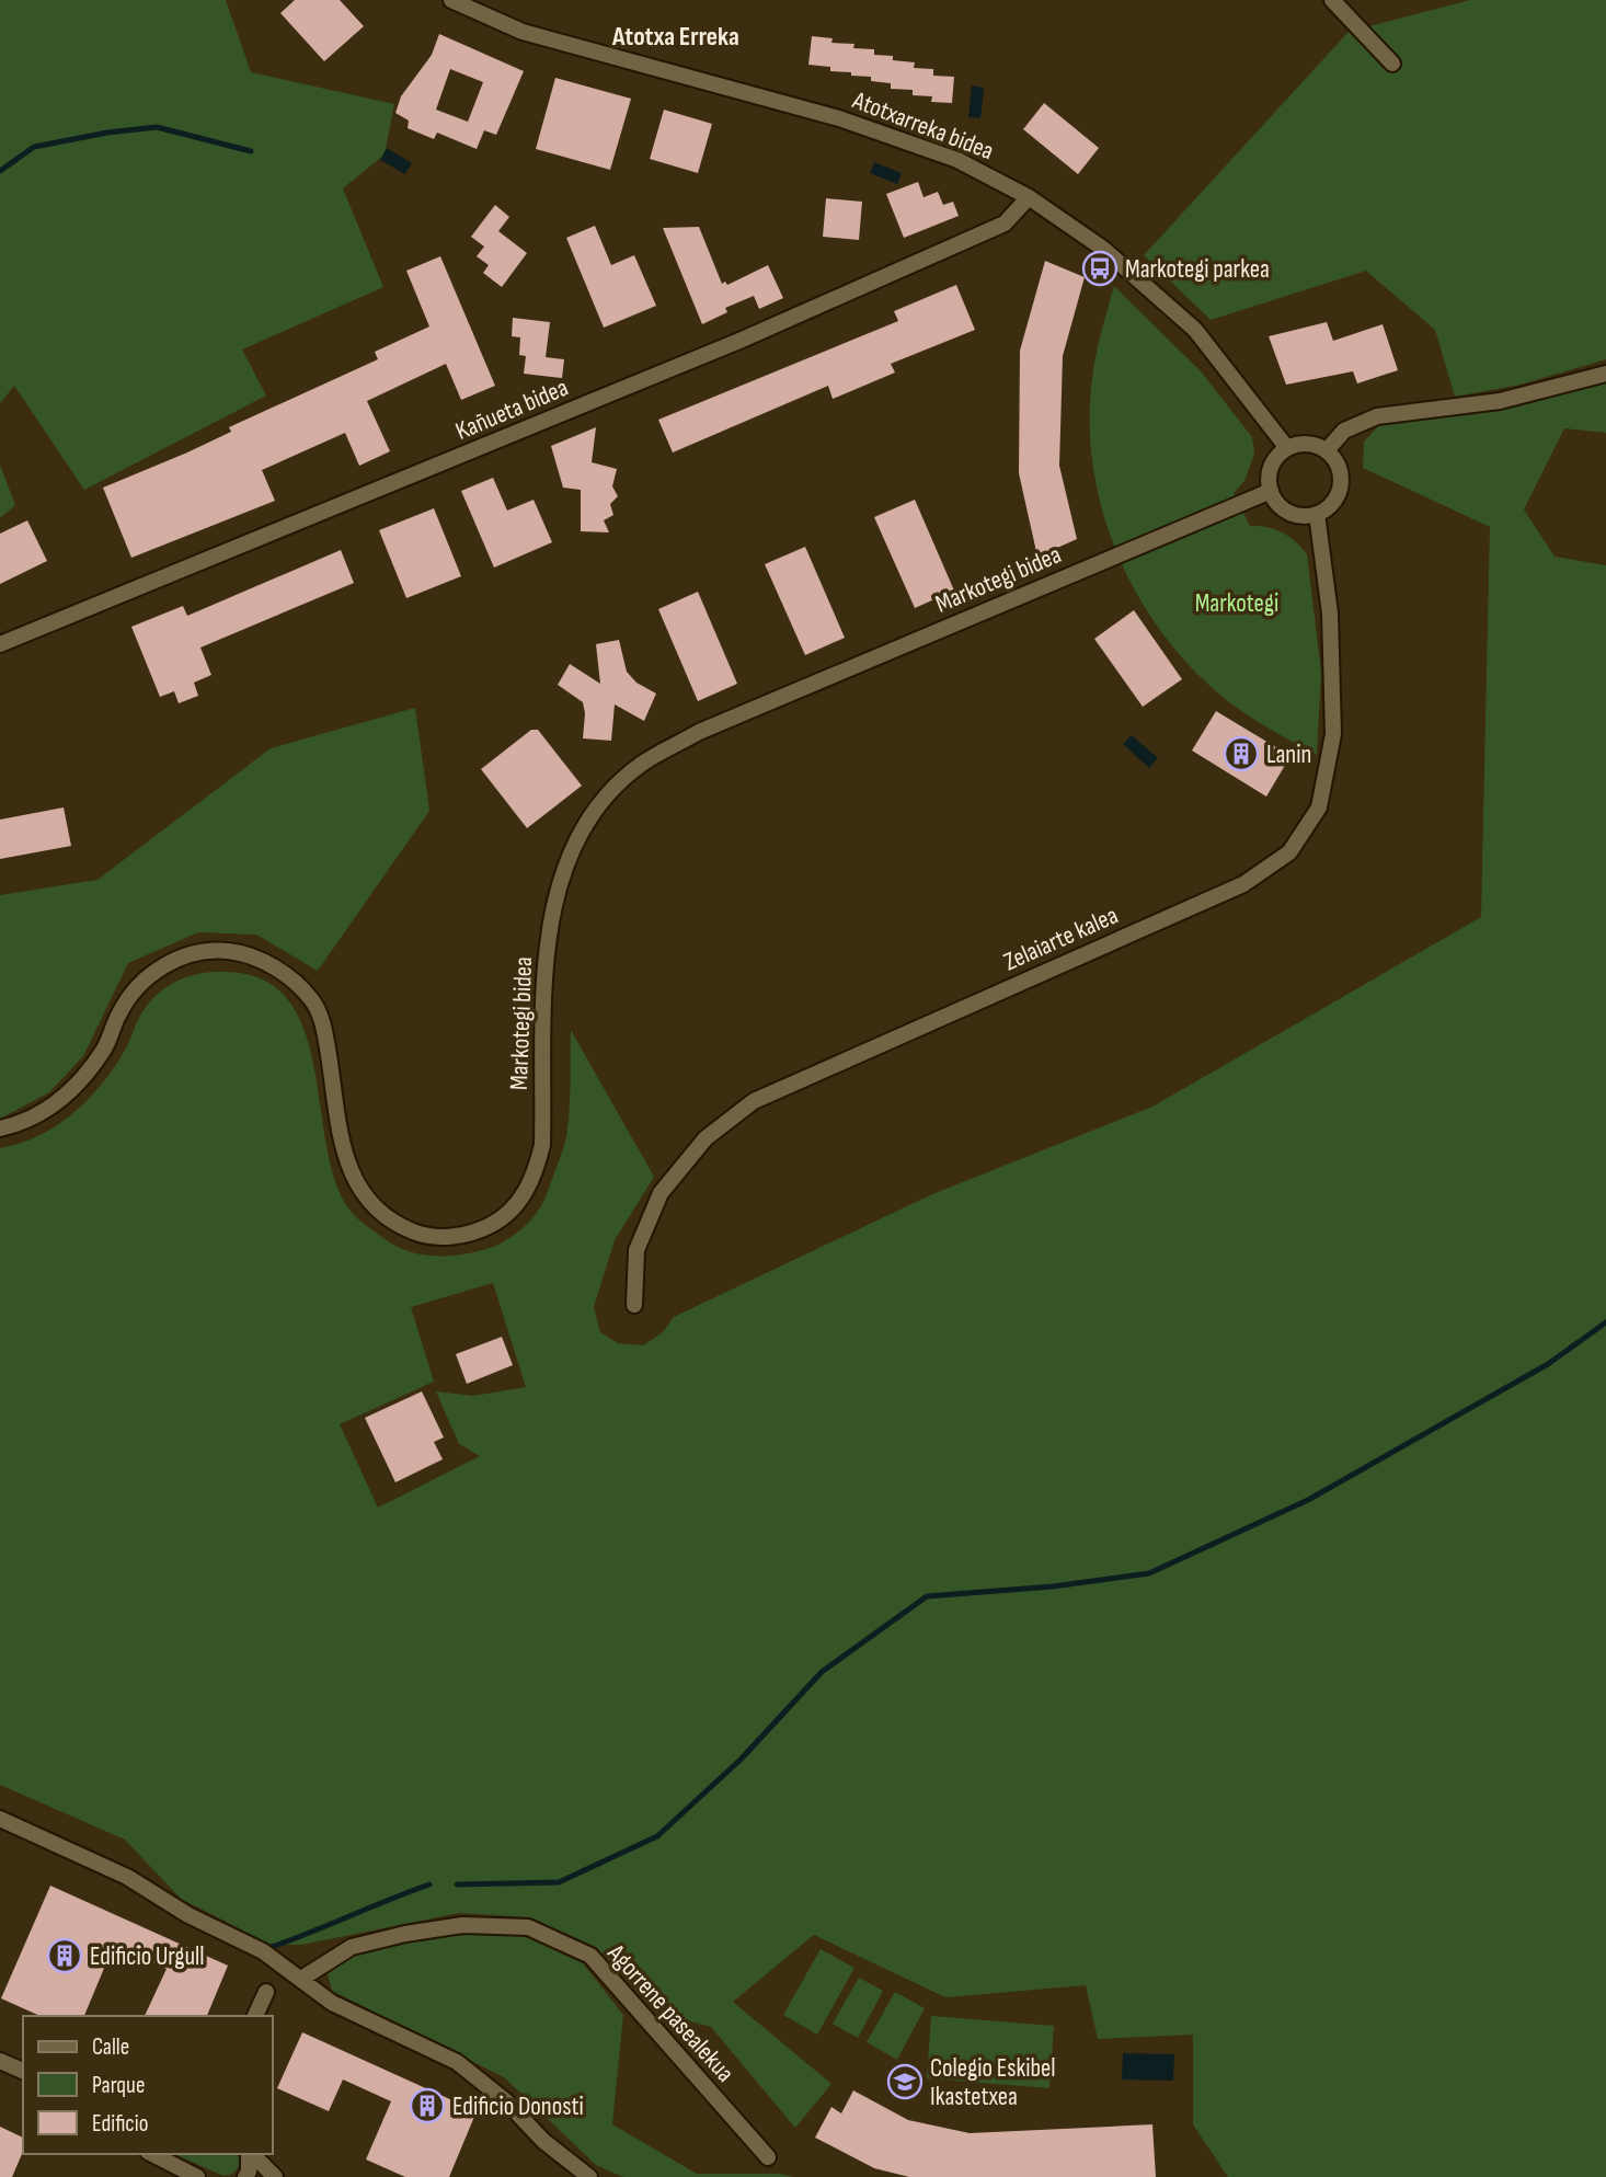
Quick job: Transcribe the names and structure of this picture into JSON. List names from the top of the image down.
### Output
{
  "streets": {
    "street": [
      "Atotxarreka bidea",
      "Kañueta bidea",
      "Markotegi bidea",
      "Zelaiarte kalea",
      "Agorrene pasealekua"
    ]
  },
  "crossings": [
    ["Atotxarreka bidea", "Kañueta bidea"],
    ["Atotxarreka bidea", "Markotegi bidea"],
    ["Atotxarreka bidea", "Zelaiarte kalea"],
    ["Markotegi bidea", "Zelaiarte kalea"]
  ],
  "districts": ["Atotxa Erreka"],
  "parks": ["Markotegi"],
  "places": {
    "bus stop": ["Markotegi parkea"],
    "building": ["Lanin", "Edificio Urgull", "Edificio Donosti"],
    "school or university": ["Colegio Eskibel Ikastetxea"]
  },
  "legend": ["Calle", "Parque", "Edificio"]
}
